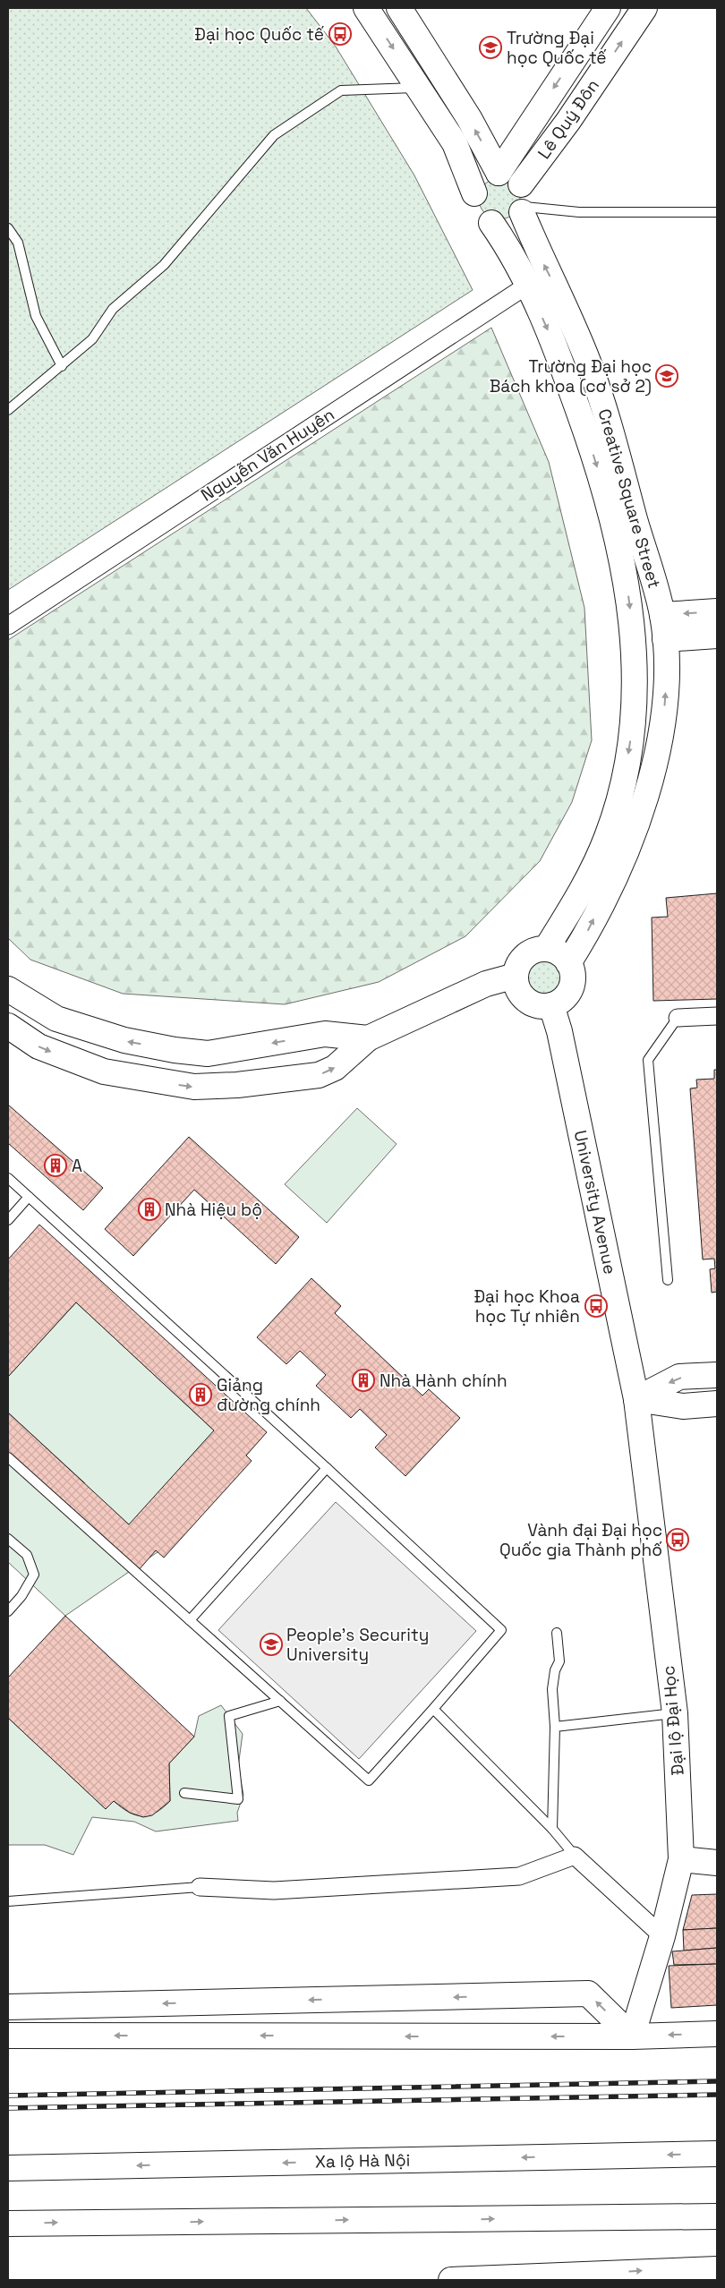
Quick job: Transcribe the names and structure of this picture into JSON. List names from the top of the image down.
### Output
{
  "streets": {
    "main road": [
      "Lê Quý Đôn",
      "Creative Square Street",
      "University Avenue",
      "Đại lộ Đại Học",
      "Xa lộ Hà Nội"
    ],
    "street": ["Nguyễn Văn Huyên"]
  },
  "crossings": [
    ["Lê Quý Đôn", "Creative Square Street"],
    ["Nguyễn Văn Huyên", "Creative Square Street"],
    ["Creative Square Street", "University Avenue"],
    ["University Avenue", "Đại lộ Đại Học"]
  ],
  "places": {
    "bus stop": ["Đại học Quốc tế", "Đại học Khoa học Tự nhiên", "Vành đại Đại học Quốc gia Thành phố"],
    "school or university": ["Trường Đại học Quốc tế", "Trường Đại học Bách khoa (cơ sở 2)", "People's Security University"],
    "building": [
      "A",
      "Nhà Hiệu bộ",
      "Nhà Hành chính",
      "Giảng đường chính"
    ]
  }
}
